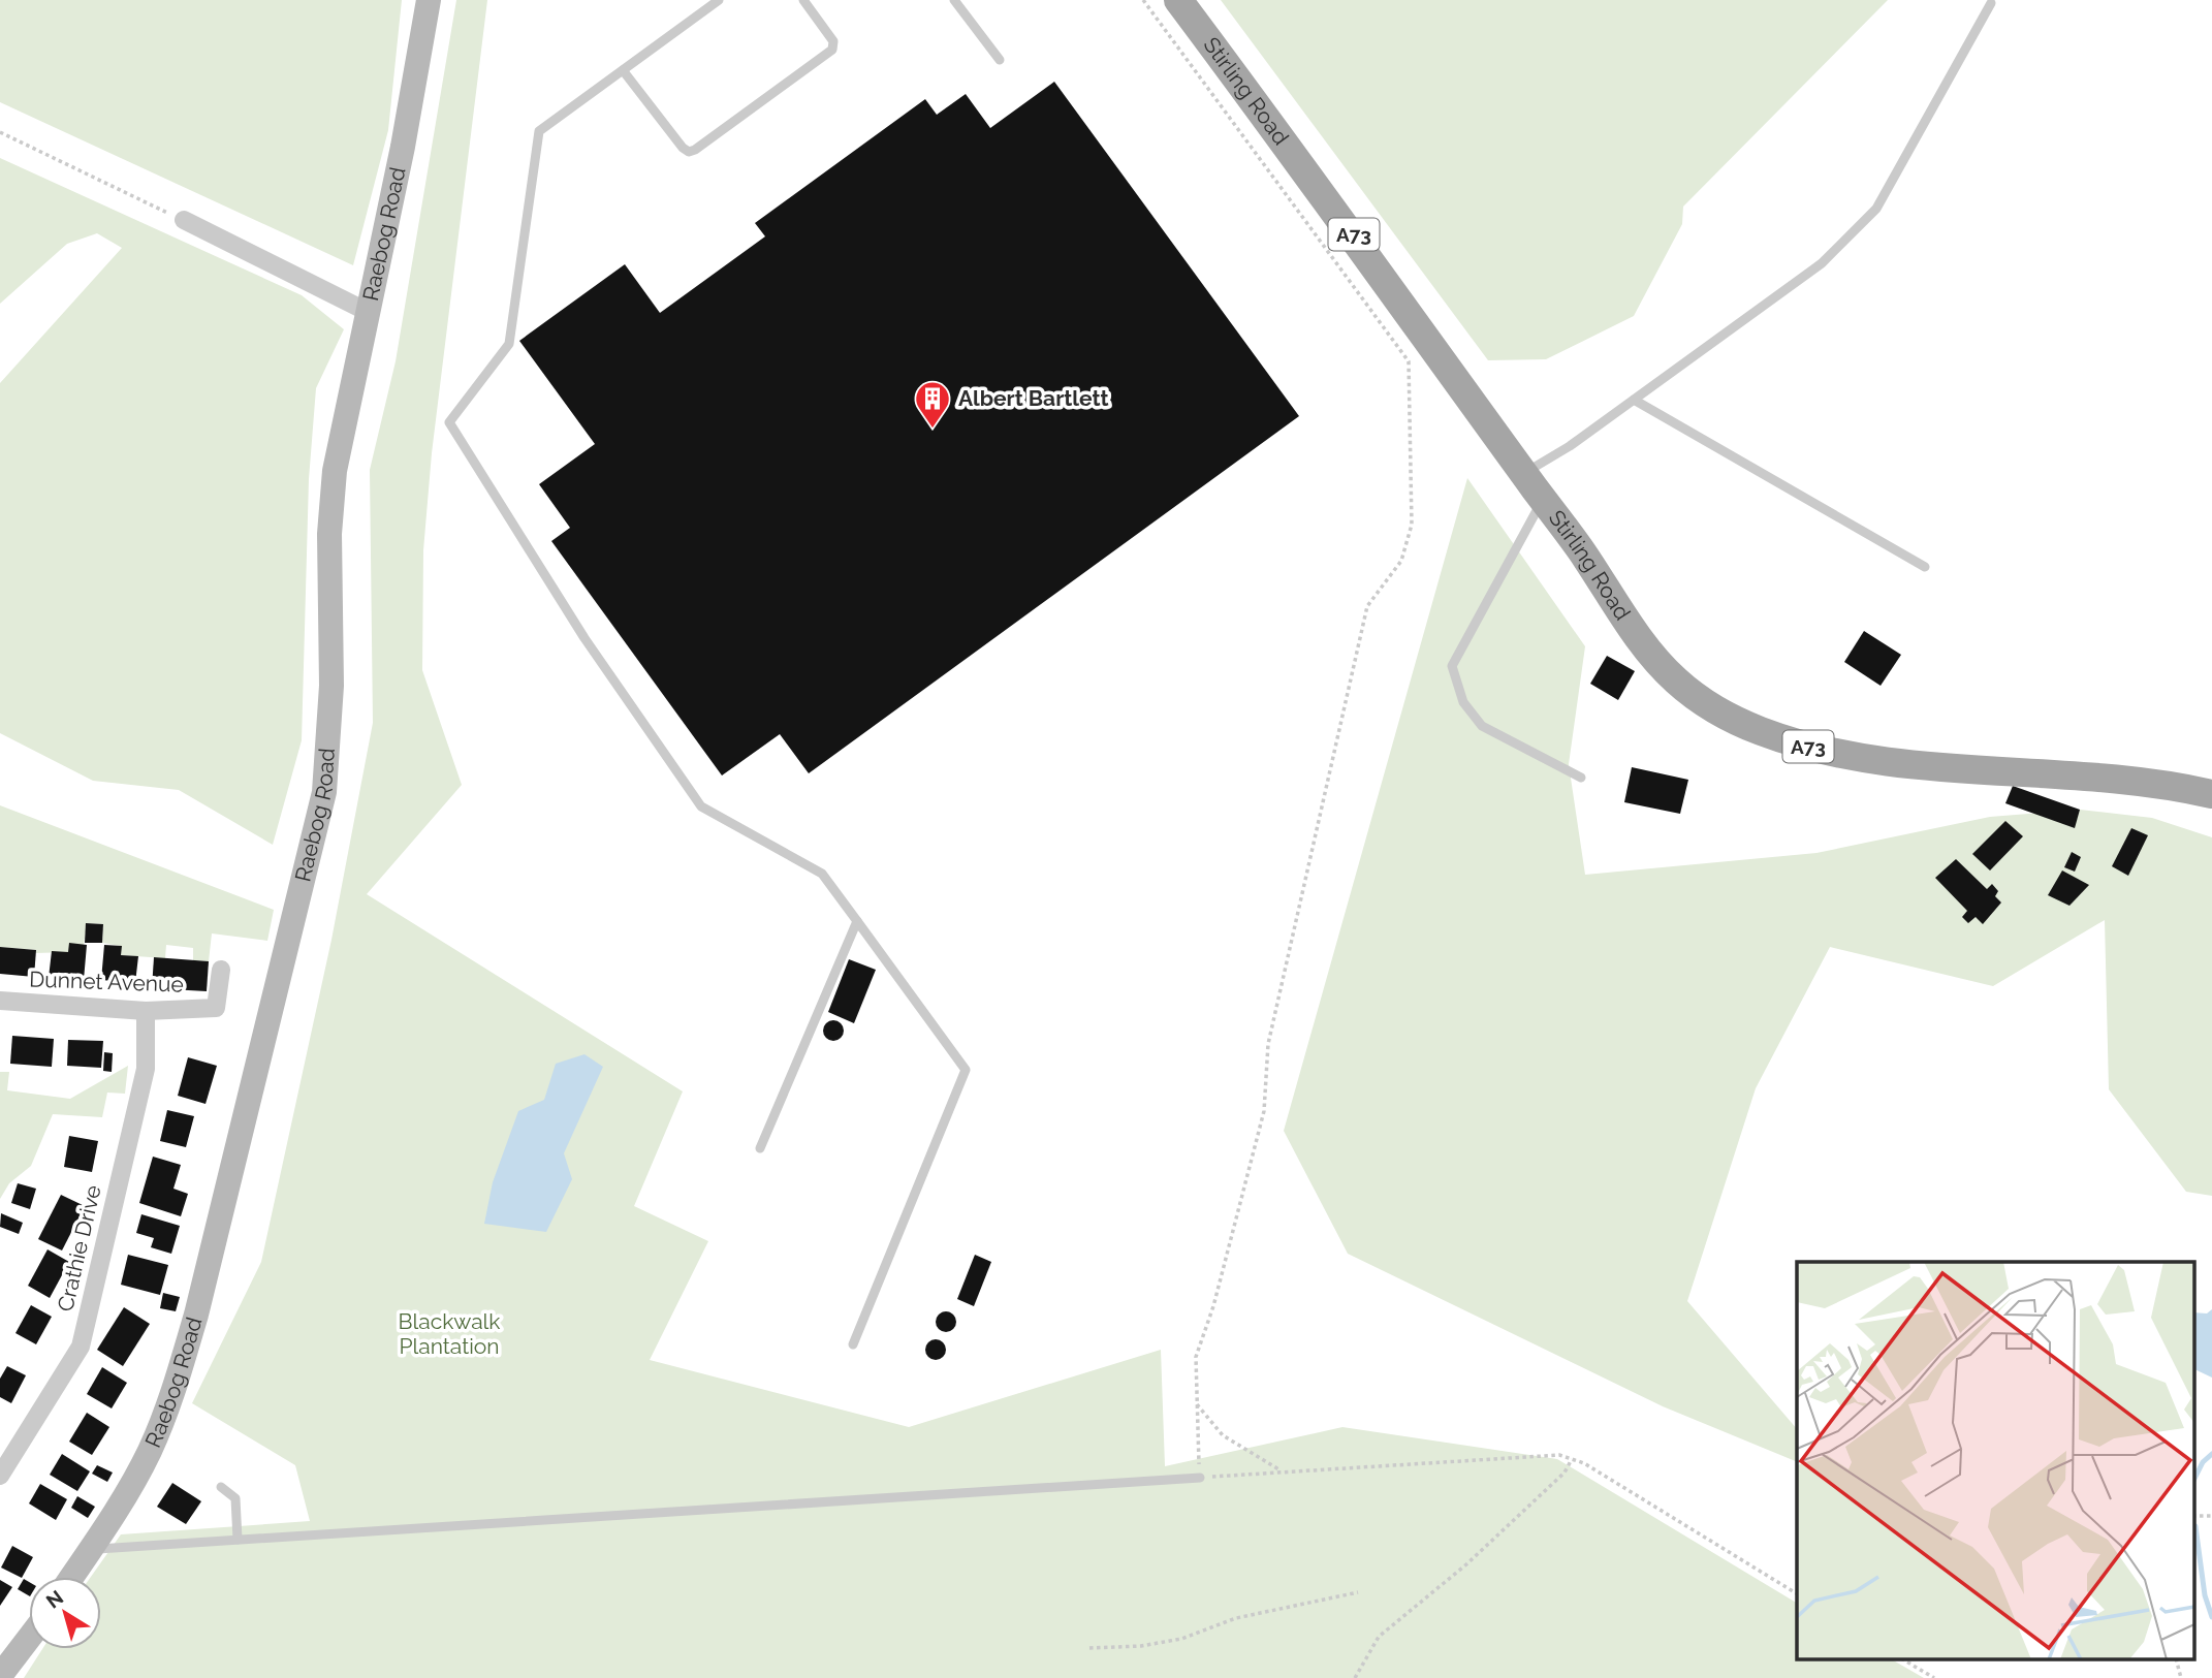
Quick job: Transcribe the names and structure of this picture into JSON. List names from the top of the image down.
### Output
{
  "streets": {
    "main road": ["Stirling Road", "A73", "Raebog Road"],
    "street": ["Dunnet Avenue", "Crathie Drive"]
  },
  "crossings": [
    ["Dunnet Avenue", "Crathie Drive"]
  ],
  "parks": ["Blackwalk Plantation"],
  "places": {
    "building": ["Albert Bartlett"]
  },
  "north": "top left"
}
